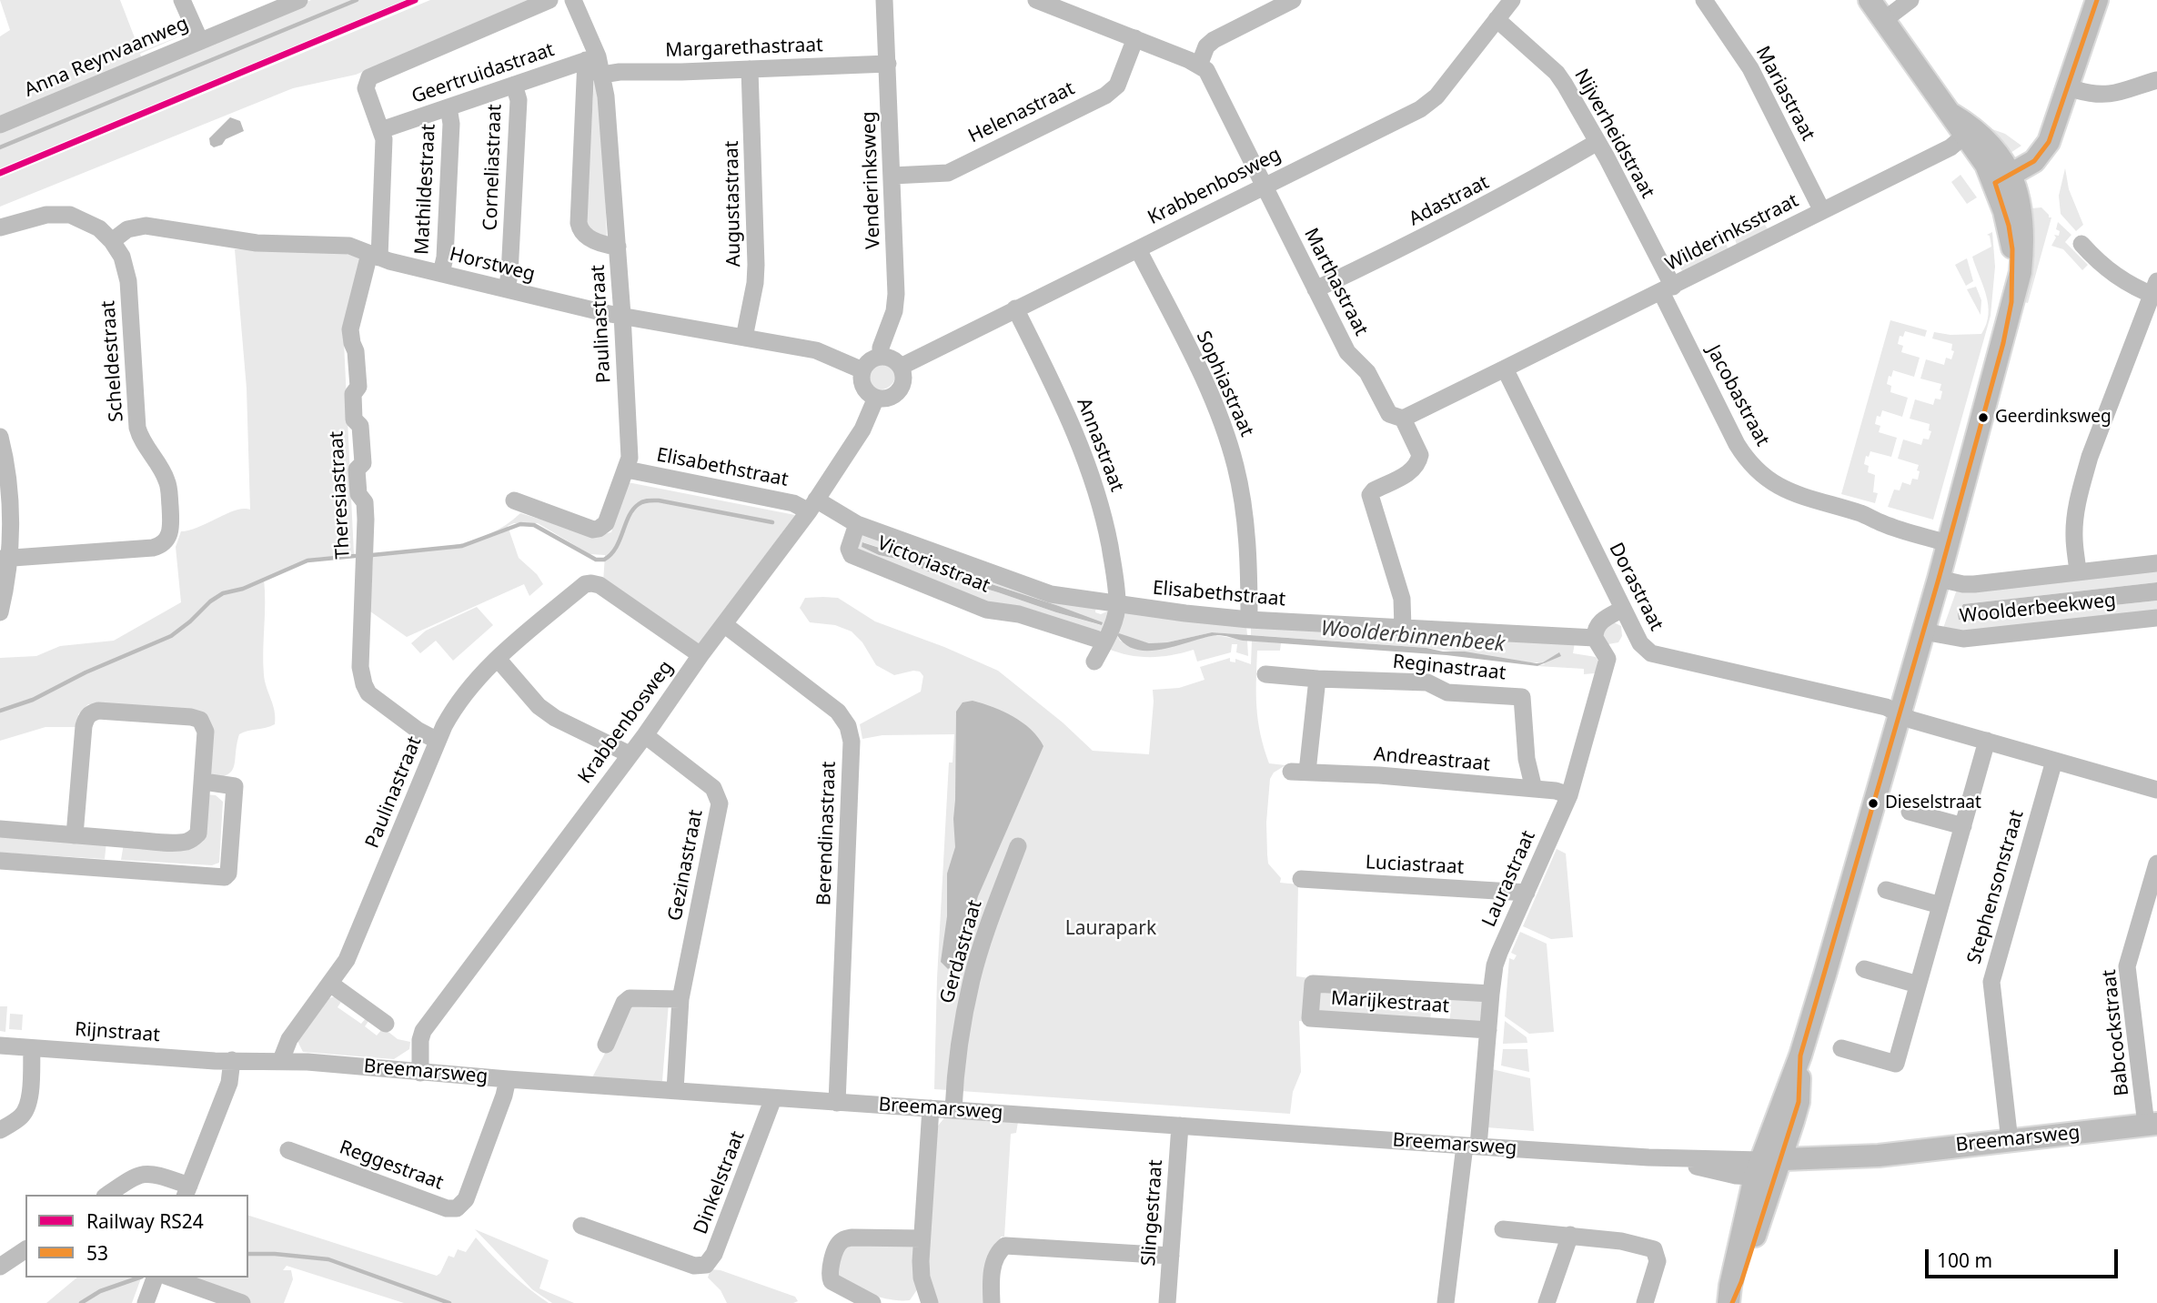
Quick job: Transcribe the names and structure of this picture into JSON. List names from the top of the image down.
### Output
{
  "streets": {
    "main road": ["Breemarsweg"],
    "street": [
      "Margarethastraat",
      "Anna Reynvaanweg",
      "Geertruidastraat",
      "Mariastraat",
      "Helenastraat",
      "Nijverheidstraat",
      "Corneliastraat",
      "Venderinksweg",
      "Krabbenbosweg",
      "Mathildestraat",
      "Adastraat",
      "Augustastraat",
      "Wilderinksstraat",
      "Horstweg",
      "Marthastraat",
      "Paulinastraat",
      "Scheldestraat",
      "Sophiastraat",
      "Jacobastraat",
      "Annastraat",
      "Elisabethstraat",
      "Theresiastraat",
      "Victoriastraat",
      "Dorastraat",
      "Woolderbeekweg",
      "Reginastraat",
      "Andreastraat",
      "Berendinastraat",
      "Gezinastraat",
      "Luciastraat",
      "Laurastraat",
      "Stephensonstraat",
      "Gerdastraat",
      "Marijkestraat",
      "Rijnstraat",
      "Babcockstraat",
      "Reggestraat",
      "Dinkelstraat",
      "Slingestraat"
    ]
  },
  "crossings": [
    ["Margarethastraat", "Venderinksweg"],
    ["Margarethastraat", "Augustastraat"],
    ["Margarethastraat", "Paulinastraat"],
    ["Geertruidastraat", "Corneliastraat"],
    ["Geertruidastraat", "Mathildestraat"],
    ["Geertruidastraat", "Paulinastraat"],
    ["Geertruidastraat", "Theresiastraat"],
    ["Mariastraat", "Wilderinksstraat"],
    ["Helenastraat", "Venderinksweg"],
    ["Nijverheidstraat", "Krabbenbosweg"],
    ["Nijverheidstraat", "Adastraat"],
    ["Nijverheidstraat", "Wilderinksstraat"],
    ["Nijverheidstraat", "Jacobastraat"],
    ["Corneliastraat", "Horstweg"],
    ["Venderinksweg", "Krabbenbosweg"],
    ["Venderinksweg", "Horstweg"],
    ["Krabbenbosweg", "Horstweg"],
    ["Krabbenbosweg", "Marthastraat"],
    ["Krabbenbosweg", "Paulinastraat"],
    ["Krabbenbosweg", "Sophiastraat"],
    ["Krabbenbosweg", "Annastraat"],
    ["Krabbenbosweg", "Elisabethstraat"],
    ["Krabbenbosweg", "Berendinastraat"],
    ["Krabbenbosweg", "Gezinastraat"],
    ["Krabbenbosweg", "Breemarsweg"],
    ["Mathildestraat", "Horstweg"],
    ["Adastraat", "Marthastraat"],
    ["Augustastraat", "Horstweg"],
    ["Wilderinksstraat", "Marthastraat"],
    ["Wilderinksstraat", "Jacobastraat"],
    ["Wilderinksstraat", "Dorastraat"],
    ["Horstweg", "Paulinastraat"],
    ["Horstweg", "Scheldestraat"],
    ["Horstweg", "Theresiastraat"],
    ["Paulinastraat", "Elisabethstraat"],
    ["Paulinastraat", "Theresiastraat"],
    ["Paulinastraat", "Breemarsweg"],
    ["Sophiastraat", "Elisabethstraat"],
    ["Annastraat", "Elisabethstraat"],
    ["Elisabethstraat", "Victoriastraat"],
    ["Elisabethstraat", "Laurastraat"],
    ["Reginastraat", "Andreastraat"],
    ["Andreastraat", "Laurastraat"],
    ["Berendinastraat", "Breemarsweg"],
    ["Gezinastraat", "Breemarsweg"],
    ["Luciastraat", "Laurastraat"],
    ["Laurastraat", "Marijkestraat"],
    ["Laurastraat", "Breemarsweg"],
    ["Stephensonstraat", "Breemarsweg"],
    ["Gerdastraat", "Breemarsweg"],
    ["Rijnstraat", "Breemarsweg"],
    ["Babcockstraat", "Breemarsweg"],
    ["Breemarsweg", "Reggestraat"],
    ["Breemarsweg", "Dinkelstraat"],
    ["Breemarsweg", "Slingestraat"]
  ],
  "water": ["Woolderbinnenbeek"],
  "parks": ["Laurapark"],
  "places": ["Geerdinksweg", "Dieselstraat"],
  "lines": ["rail line RS24", "transit line 53"],
  "legend": ["Railway RS24", "53"],
  "scale_bar": "100 m"
}
